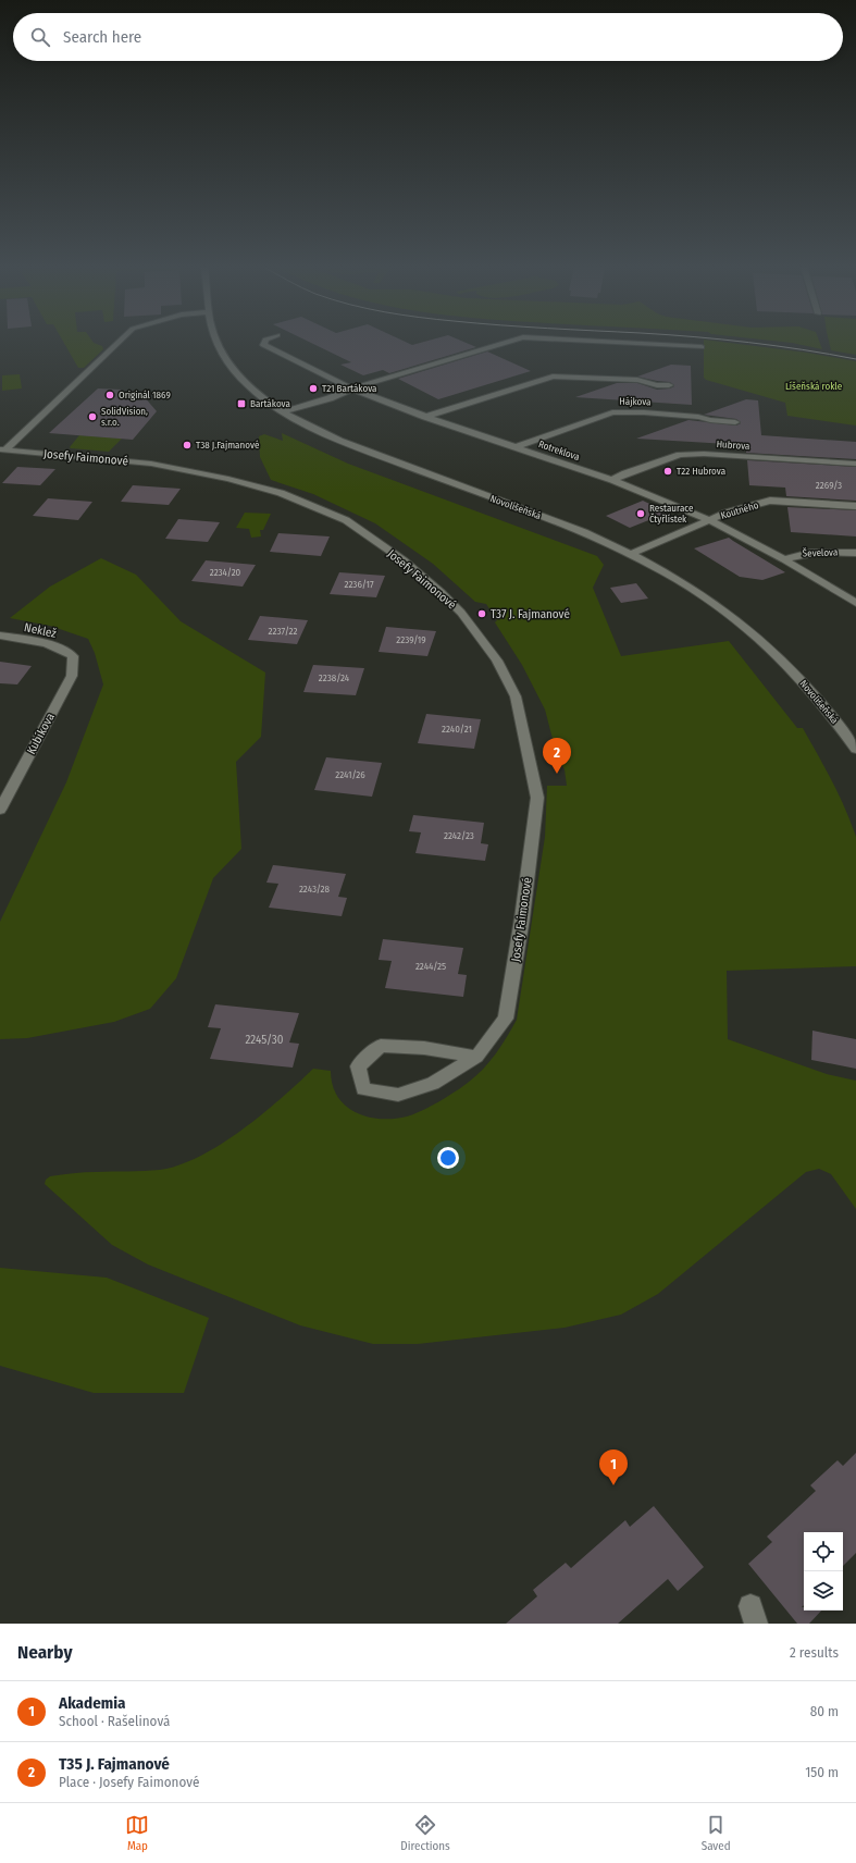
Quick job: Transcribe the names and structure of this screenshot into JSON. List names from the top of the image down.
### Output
{
  "streets": {
    "street": [
      "Hájkova",
      "Hubrova",
      "Rotreklova",
      "Josefy Faimonové",
      "Novolíšeňská",
      "Koutného",
      "Ševelova",
      "Neklež",
      "Kubíkova"
    ]
  },
  "crossings": [
    ["Hájkova", "Rotreklova"],
    ["Hubrova", "Rotreklova"],
    ["Rotreklova", "Koutného"],
    ["Rotreklova", "Ševelova"],
    ["Novolíšeňská", "Koutného"],
    ["Neklež", "Kubíkova"]
  ],
  "parks": ["Líšeňská rokle"],
  "places": {
    "other": [
      "T21 Bartákova",
      "Originál 1869",
      "SolidVision, s.r.o.",
      "T38 J.Fajmanové",
      "T22 Hubrova",
      "Restaurace Čtyřlístek",
      "T37 J. Fajmanové"
    ],
    "transit": ["Bartákova"]
  },
  "house_numbers": [
    "2269/3",
    "2234/20",
    "2236/17",
    "2237/22",
    "2239/19",
    "2238/24",
    "2240/21",
    "2241/26",
    "2242/23",
    "2243/28",
    "2244/25",
    "2245/30"
  ],
  "page": {
    "search": "Search here",
    "pins": ["2", "1"],
    "heading": ["Nearby", "2 results"],
    "list": [
      {
        "mark": "1",
        "name": "Akademia",
        "note": "School · Rašelinová",
        "value": "80 m"
      },
      {
        "mark": "2",
        "name": "T35 J. Fajmanové",
        "note": "Place · Josefy Faimonové",
        "value": "150 m"
      }
    ],
    "nav": ["Map", "Directions", "Saved"]
  }
}
